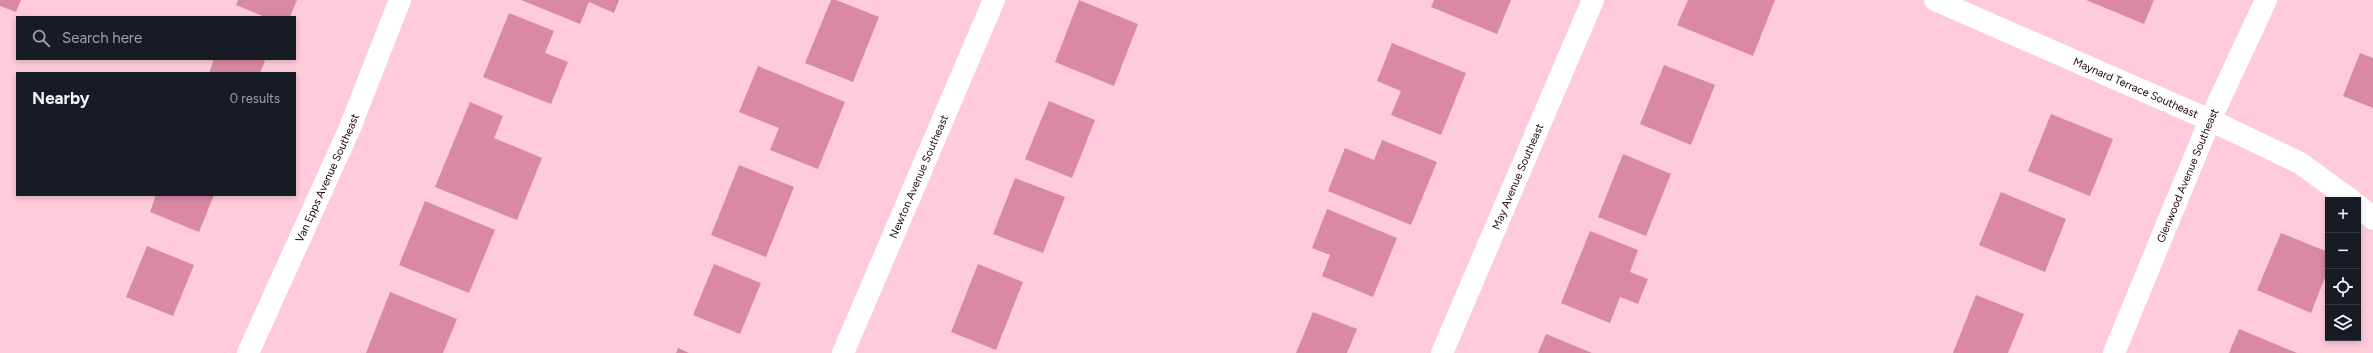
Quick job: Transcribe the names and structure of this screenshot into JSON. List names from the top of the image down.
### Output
{
  "streets": {
    "street": [
      "Maynard Terrace Southeast",
      "Newton Avenue Southeast",
      "May Avenue Southeast",
      "Glenwood Avenue Southeast",
      "Van Epps Avenue Southeast"
    ]
  },
  "crossings": [
    ["Maynard Terrace Southeast", "Glenwood Avenue Southeast"]
  ],
  "page": {
    "search": "Search here",
    "heading": ["Nearby", "0 results"],
    "map_buttons": ["+", "−"]
  }
}
